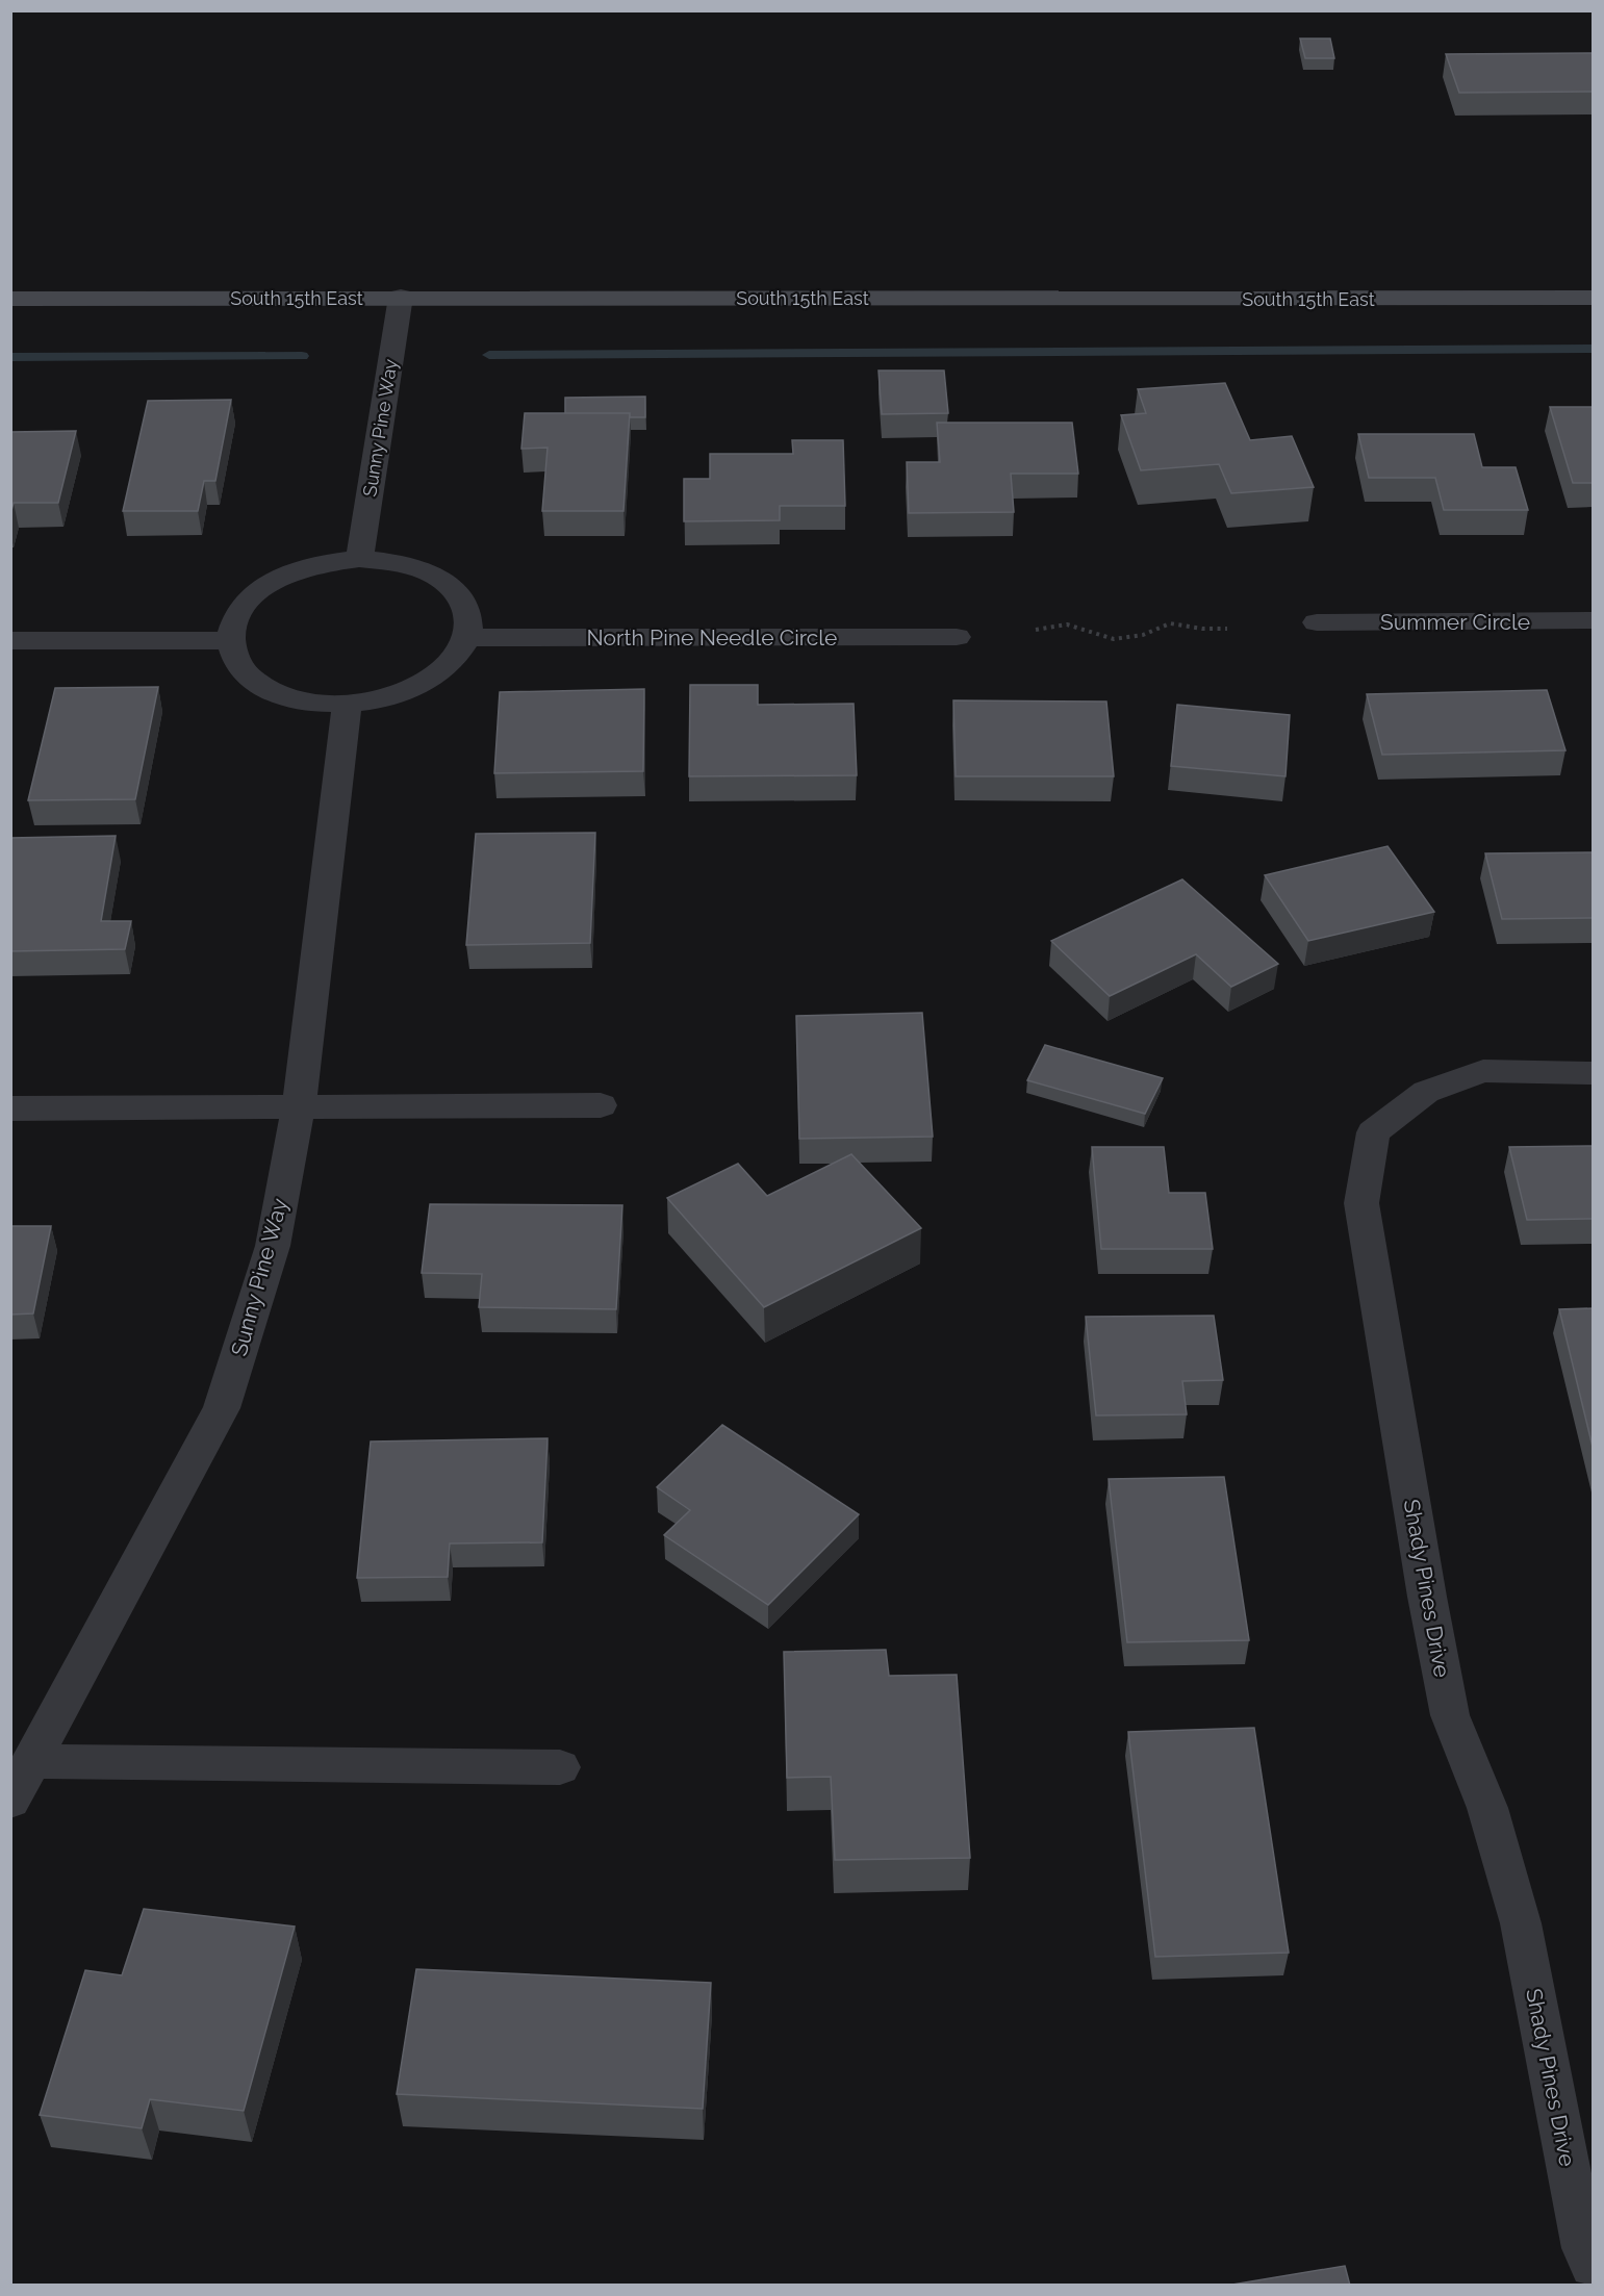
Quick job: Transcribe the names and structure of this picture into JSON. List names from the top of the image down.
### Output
{
  "streets": {
    "main road": ["South 15th East"],
    "street": [
      "Sunny Pine Way",
      "Summer Circle",
      "North Pine Needle Circle",
      "Shady Pines Drive"
    ]
  },
  "crossings": [
    ["South 15th East", "Sunny Pine Way"],
    ["Sunny Pine Way", "North Pine Needle Circle"]
  ]
}
